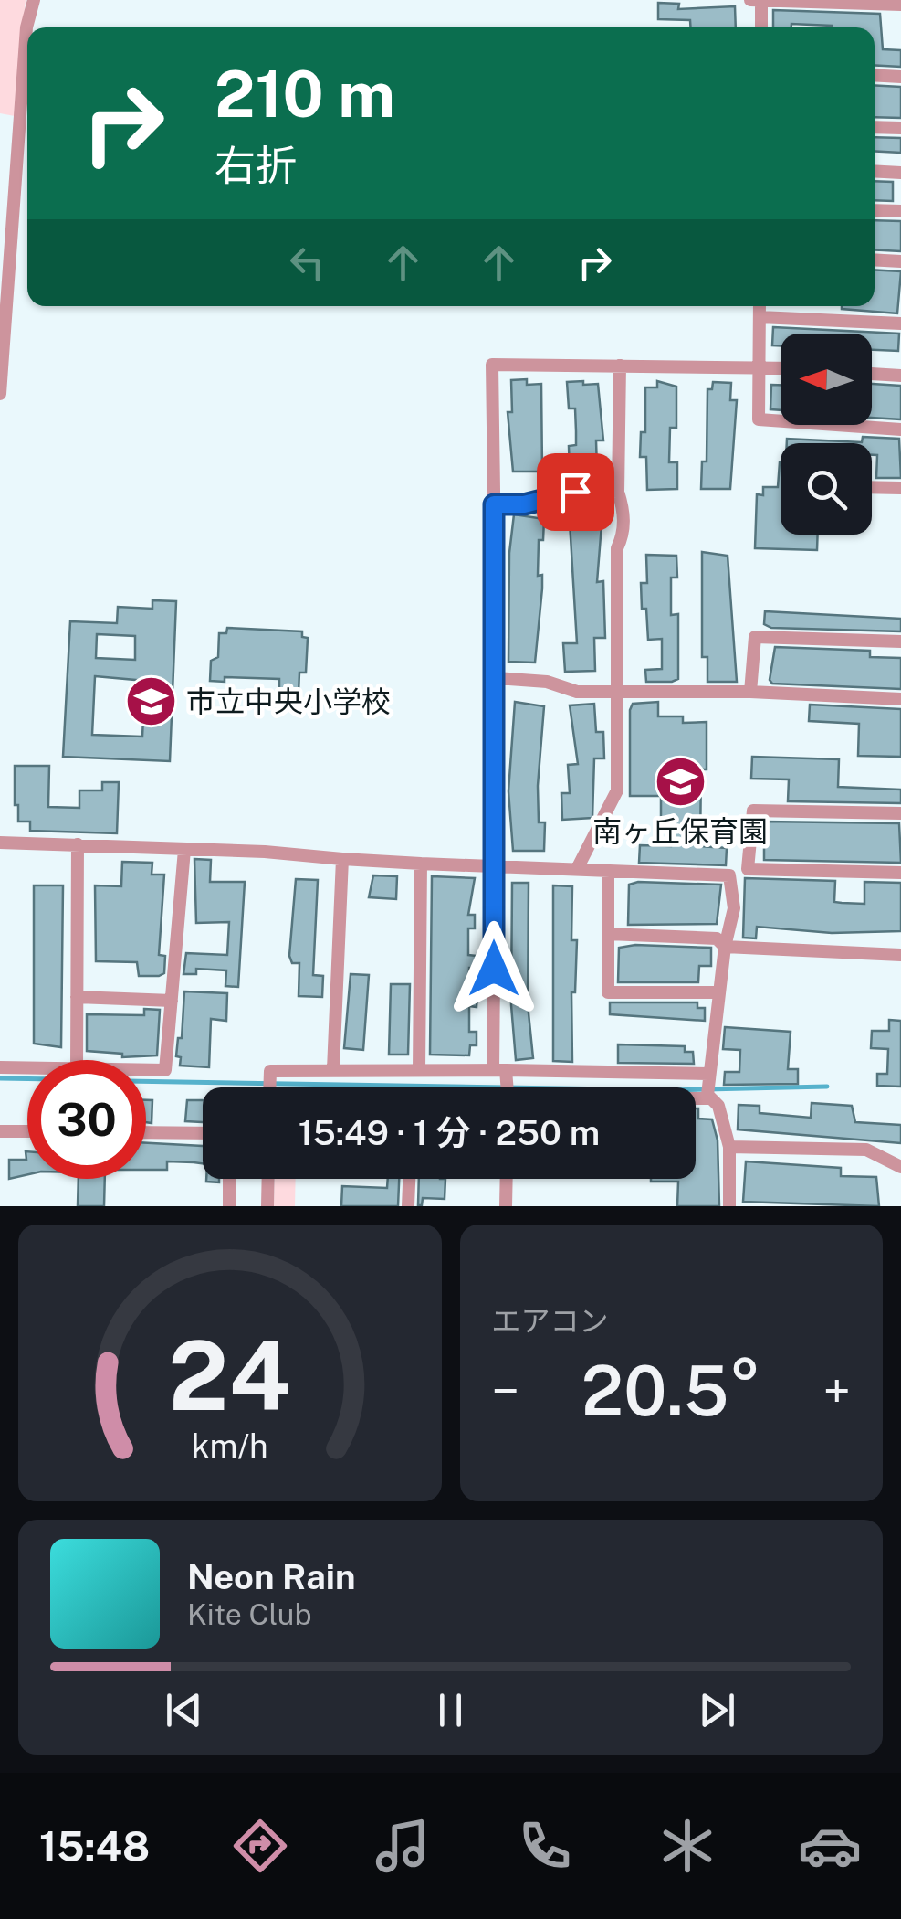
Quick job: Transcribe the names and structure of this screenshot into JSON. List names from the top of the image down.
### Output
{
  "places": {
    "school or university": ["市立中央小学校", "南ヶ丘保育園"]
  },
  "north": "left",
  "page": {
    "turn": ["210 m", "右折"],
    "limit": "30",
    "trip": "15:49 · 1 分 · 250 m",
    "tile": "エアコン",
    "heat": ["−", "20.5°", "+"],
    "song": ["Neon Rain", "Kite Club"],
    "tabs": "15:48",
    "gauge": ["24", "km/h"]
  }
}
